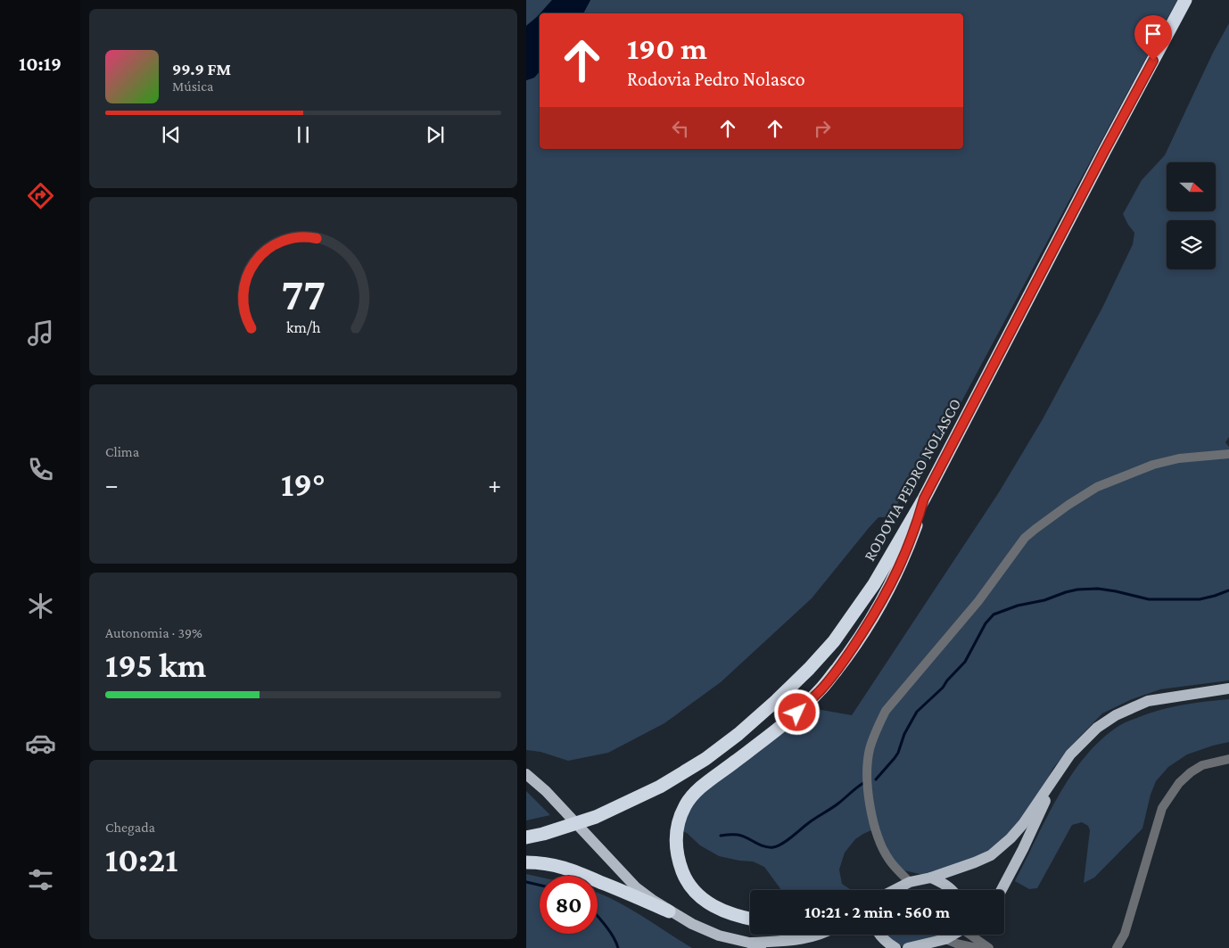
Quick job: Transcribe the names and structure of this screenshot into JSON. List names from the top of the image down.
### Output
{
  "streets": {
    "highway": ["RODOVIA PEDRO NOLASCO"]
  },
  "north": "right",
  "page": {
    "tabs": "10:19",
    "turn": ["190 m", "Rodovia Pedro Nolasco"],
    "song": ["99.9 FM", "Música"],
    "tile": [
      "Clima",
      ["Autonomia · 39%", "195 km"],
      ["Chegada", "10:21"]
    ],
    "heat": ["−", "19°", "+"],
    "limit": "80",
    "trip": "10:21 · 2 min · 560 m",
    "gauge": ["77", "km/h"]
  }
}
